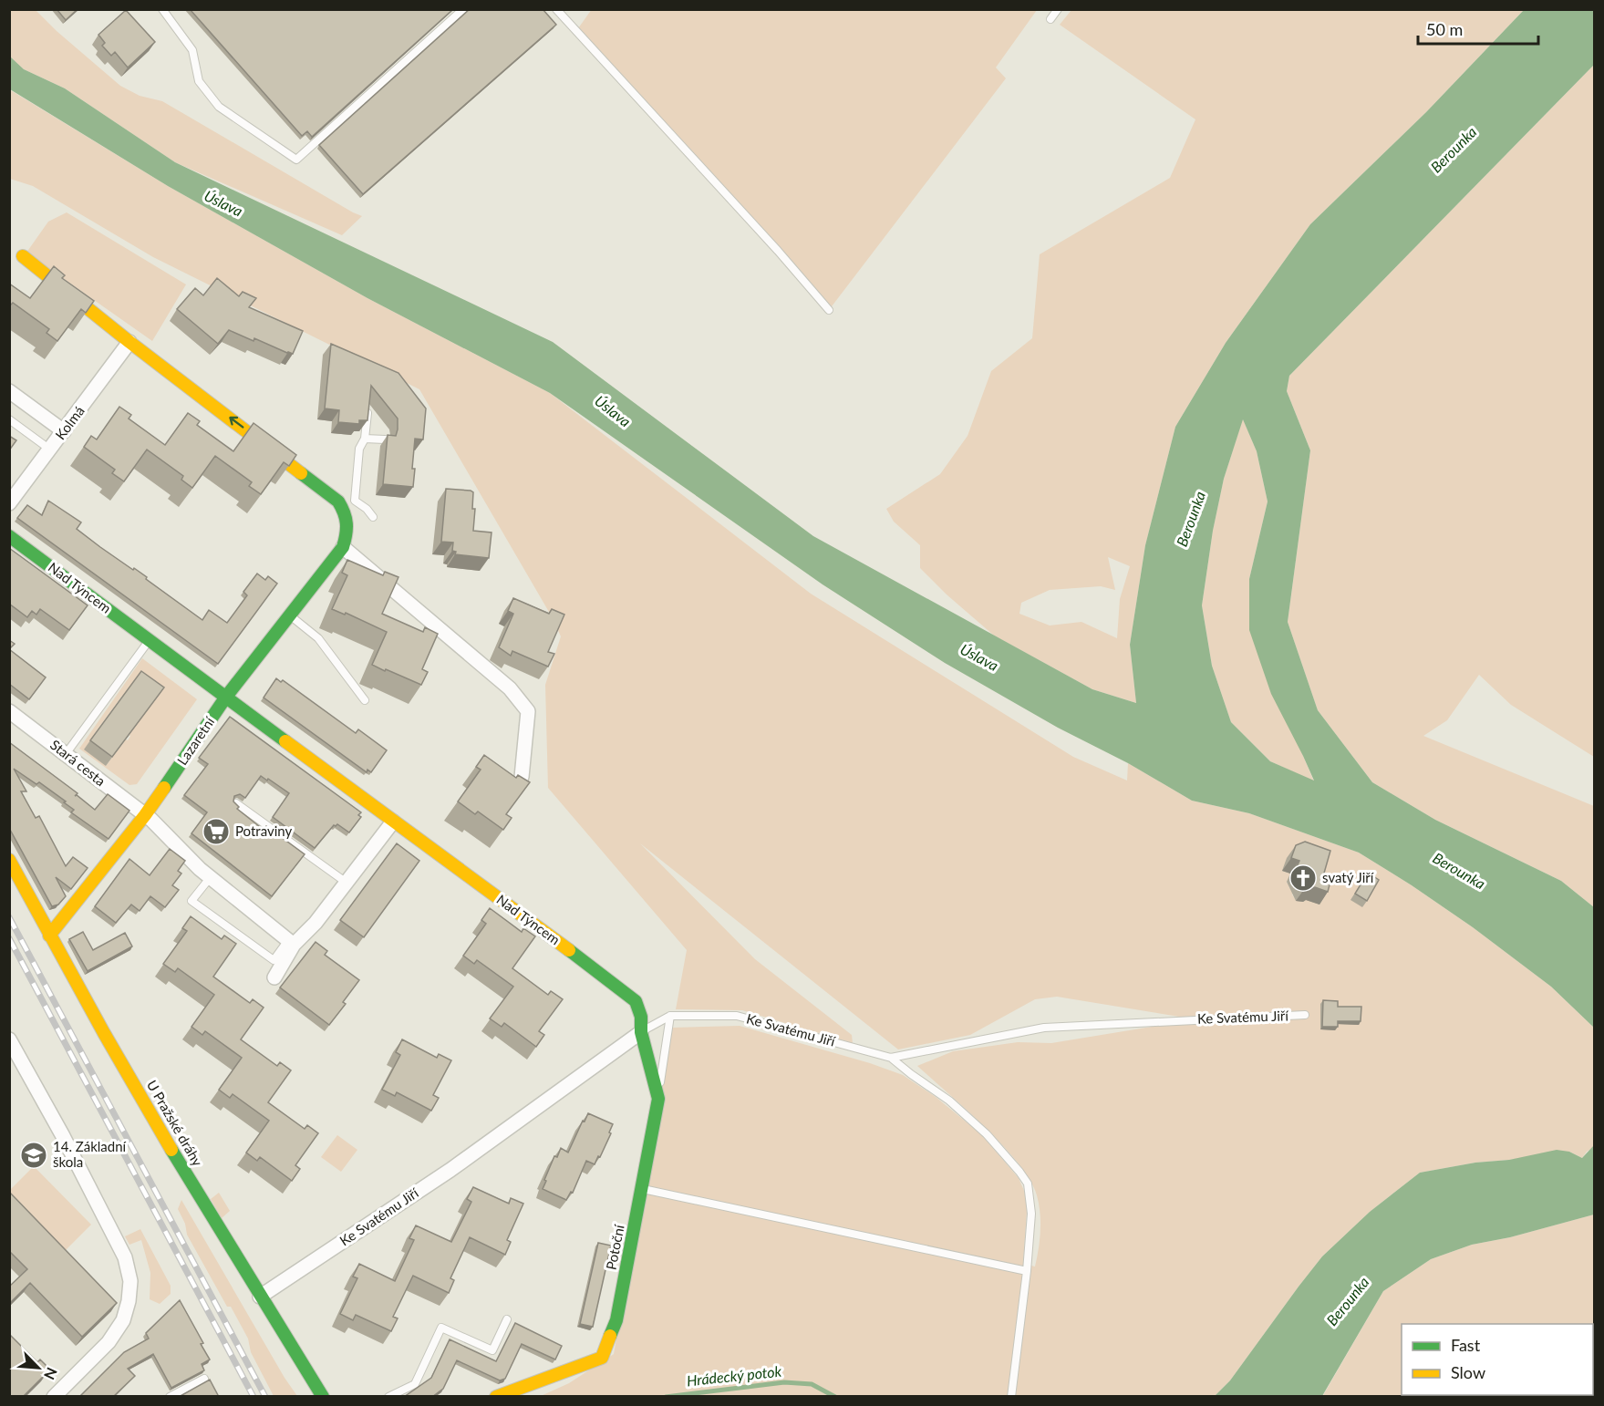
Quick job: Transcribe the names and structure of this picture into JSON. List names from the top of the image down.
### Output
{
  "streets": {
    "street": [
      "Kolmá",
      "Nad Týncem",
      "Lazaretní",
      "Stará cesta",
      "Ke Svatému Jiří",
      "U Pražské dráhy",
      "Potoční"
    ]
  },
  "crossings": [
    ["Kolmá", "Lazaretní"],
    ["Nad Týncem", "Lazaretní"],
    ["Nad Týncem", "Ke Svatému Jiří"],
    ["Nad Týncem", "Potoční"],
    ["Lazaretní", "Stará cesta"],
    ["Lazaretní", "U Pražské dráhy"],
    ["Ke Svatému Jiří", "U Pražské dráhy"],
    ["Ke Svatému Jiří", "Potoční"]
  ],
  "water": ["Berounka", "Úslava", "Hrádecký potok"],
  "places": {
    "supermarket": ["Potraviny"],
    "church": ["svatý Jiří"],
    "school or university": ["14. Základní škola"]
  },
  "legend": ["Fast", "Slow"],
  "scale_bar": "50 m",
  "north": "bottom right"
}
